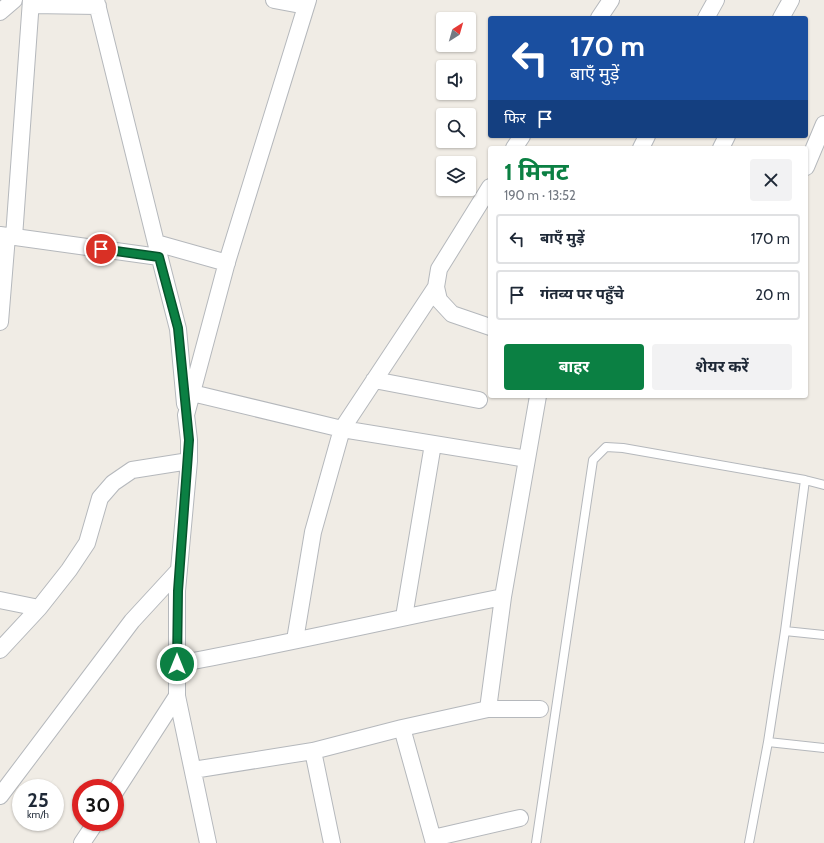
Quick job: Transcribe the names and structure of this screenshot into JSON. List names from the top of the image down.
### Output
{
  "north": "top right",
  "page": {
    "turn": ["170 m", "बाएँ मुड़ें"],
    "then": "फिर",
    "heading": ["1 मिनट", "190 m · 13:52"],
    "list": [
      {
        "name": "बाएँ मुड़ें",
        "value": "170 m"
      },
      {
        "name": "गंतव्य पर पहुँचे",
        "value": "20 m"
      }
    ],
    "buttons": ["बाहर", "शेयर करें"],
    "speed": "25 km/h",
    "limit": "30"
  }
}
